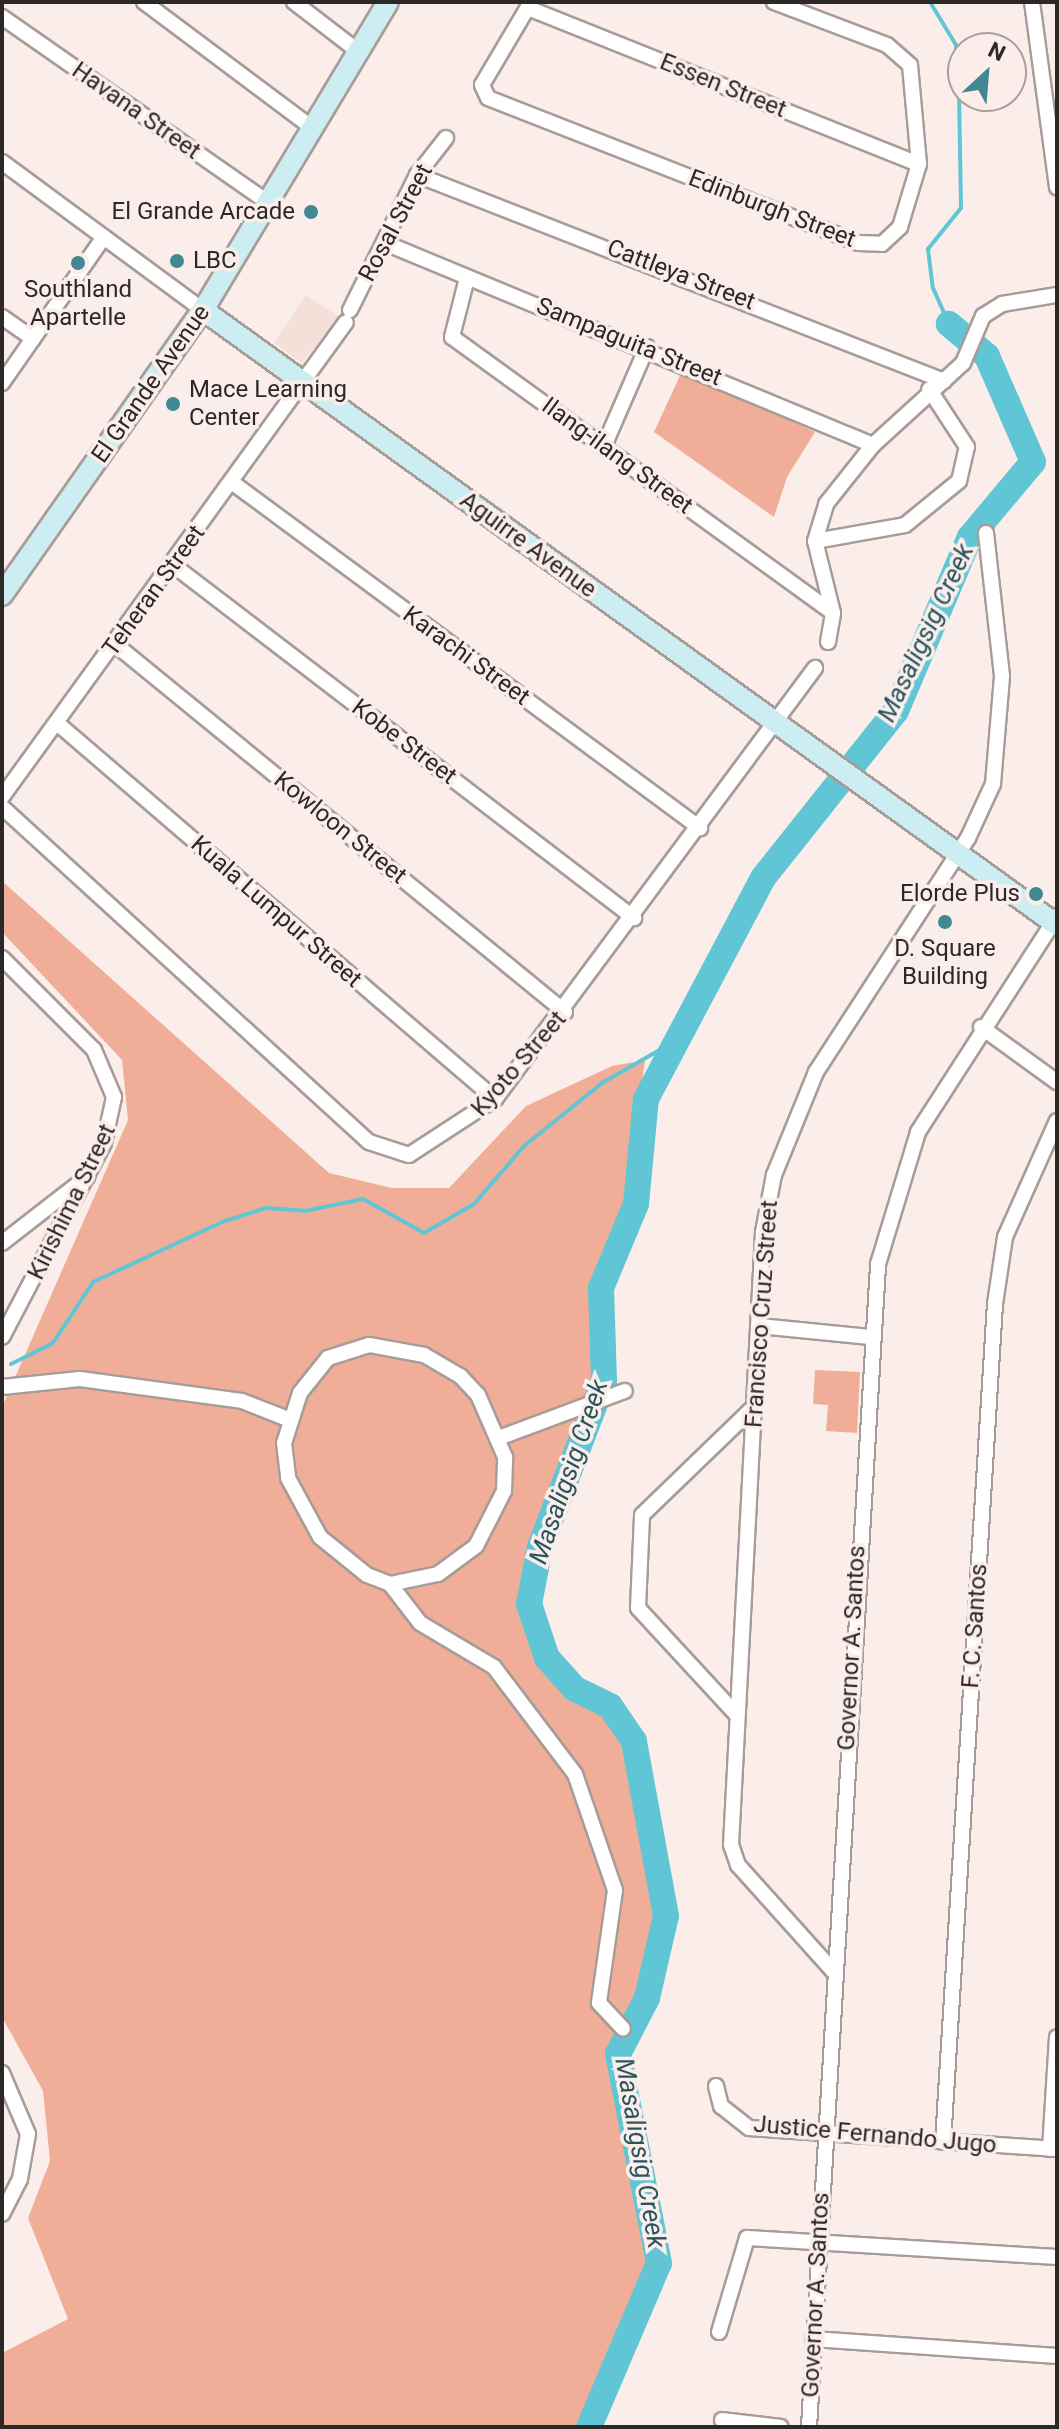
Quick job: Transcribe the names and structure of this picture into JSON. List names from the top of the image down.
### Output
{
  "streets": {
    "street": [
      "Essen Street",
      "Havana Street",
      "Edinburgh Street",
      "Rosal Street",
      "Cattleya Street",
      "Sampaguita Street",
      "El Grande Avenue",
      "Ilang-ilang Street",
      "Aguirre Avenue",
      "Teheran Street",
      "Karachi Street",
      "Kobe Street",
      "Kowloon Street",
      "Kuala Lumpur Street",
      "Kyoto Street",
      "Kirishima Street",
      "Francisco Cruz Street",
      "F. C. Santos",
      "Governor A. Santos",
      "Justice Fernando Jugo"
    ]
  },
  "crossings": [
    ["Essen Street", "Edinburgh Street"],
    ["Havana Street", "El Grande Avenue"],
    ["Rosal Street", "Cattleya Street"],
    ["Rosal Street", "Sampaguita Street"],
    ["Rosal Street", "Aguirre Avenue"],
    ["Rosal Street", "Teheran Street"],
    ["Sampaguita Street", "Ilang-ilang Street"],
    ["El Grande Avenue", "Aguirre Avenue"],
    ["Aguirre Avenue", "Teheran Street"],
    ["Aguirre Avenue", "Kyoto Street"],
    ["Aguirre Avenue", "Francisco Cruz Street"],
    ["Aguirre Avenue", "Governor A. Santos"],
    ["Teheran Street", "Karachi Street"],
    ["Teheran Street", "Kobe Street"],
    ["Teheran Street", "Kowloon Street"],
    ["Teheran Street", "Kuala Lumpur Street"],
    ["Karachi Street", "Kyoto Street"],
    ["Kobe Street", "Kyoto Street"],
    ["Kowloon Street", "Kyoto Street"],
    ["Kuala Lumpur Street", "Kyoto Street"],
    ["Francisco Cruz Street", "Governor A. Santos"],
    ["F. C. Santos", "Justice Fernando Jugo"],
    ["Governor A. Santos", "Justice Fernando Jugo"]
  ],
  "water": ["Masaligsig Creek"],
  "places": [
    "El Grande Arcade",
    "LBC",
    "Southland Apartelle",
    "Mace Learning Center",
    "Elorde Plus",
    "D. Square Building"
  ],
  "north": "top right"
}
